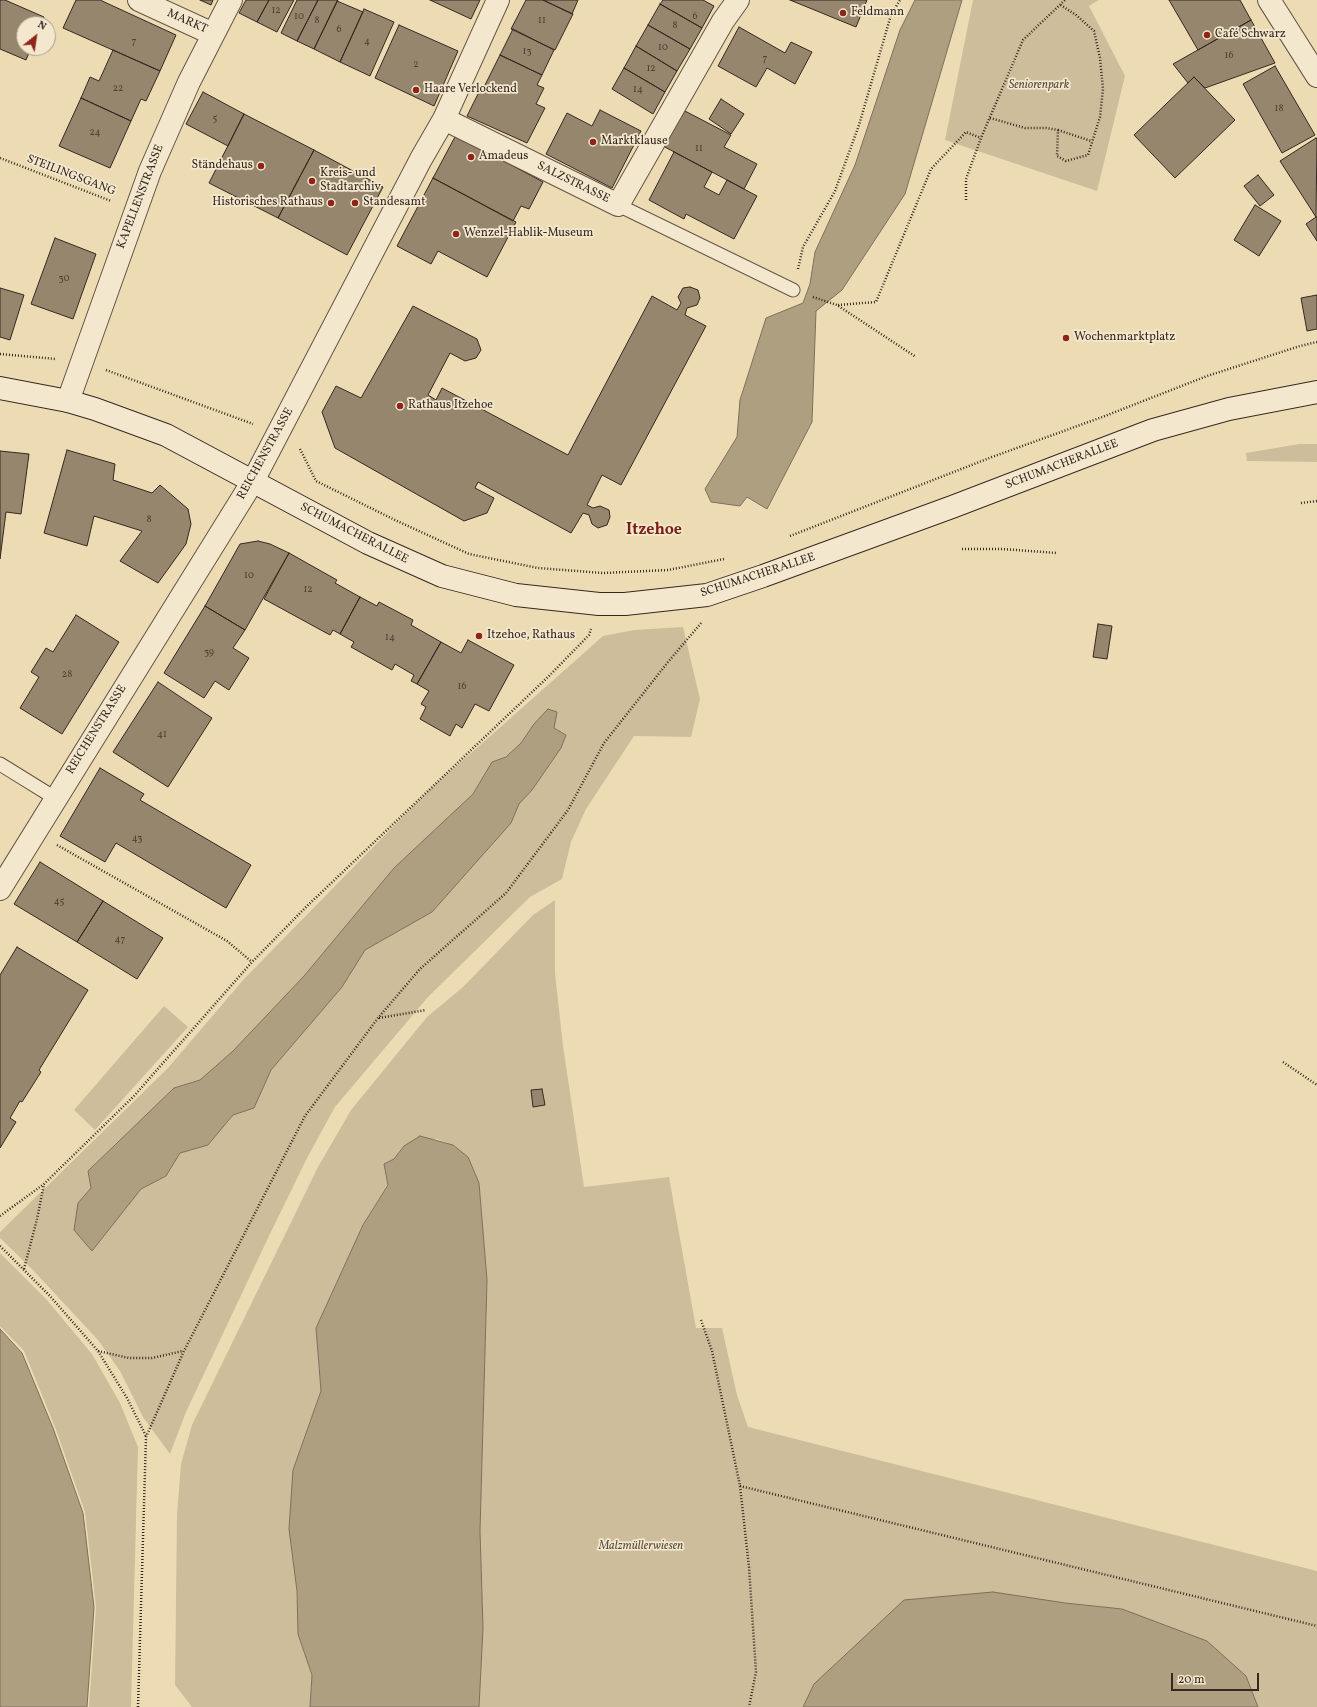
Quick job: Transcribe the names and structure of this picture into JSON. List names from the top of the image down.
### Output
{
  "streets": {
    "street": [
      "MARKT",
      "SALZSTRASSE",
      "KAPELLENSTRASSE",
      "REICHENSTRASSE",
      "SCHUMACHERALLEE"
    ],
    "path": ["STEILINGSGANG"]
  },
  "crossings": [
    ["MARKT", "KAPELLENSTRASSE"],
    ["STEILINGSGANG", "KAPELLENSTRASSE"],
    ["SALZSTRASSE", "REICHENSTRASSE"],
    ["KAPELLENSTRASSE", "SCHUMACHERALLEE"],
    ["REICHENSTRASSE", "SCHUMACHERALLEE"]
  ],
  "districts": ["Itzehoe"],
  "parks": ["Seniorenpark", "Malzmüllerwiesen"],
  "places": [
    "Feldmann",
    "Café Schwarz",
    "Haare Verlockend",
    "Marktklause",
    "Amadeus",
    "Ständehaus",
    "Kreis- und Stadtarchiv",
    "Historisches Rathaus",
    "Standesamt",
    "Wenzel-Hablik-Museum",
    "Wochenmarktplatz",
    "Rathaus Itzehoe",
    "Itzehoe, Rathaus"
  ],
  "house_numbers": [
    "12",
    "10",
    "6",
    "8",
    "11",
    "8",
    "6",
    "7",
    "4",
    "10",
    "13",
    "16",
    "7",
    "2",
    "12",
    "22",
    "14",
    "18",
    "5",
    "24",
    "11",
    "30",
    "8",
    "10",
    "12",
    "14",
    "39",
    "28",
    "16",
    "41",
    "43",
    "45",
    "47"
  ],
  "scale_bar": "20 m",
  "north": "top right"
}
